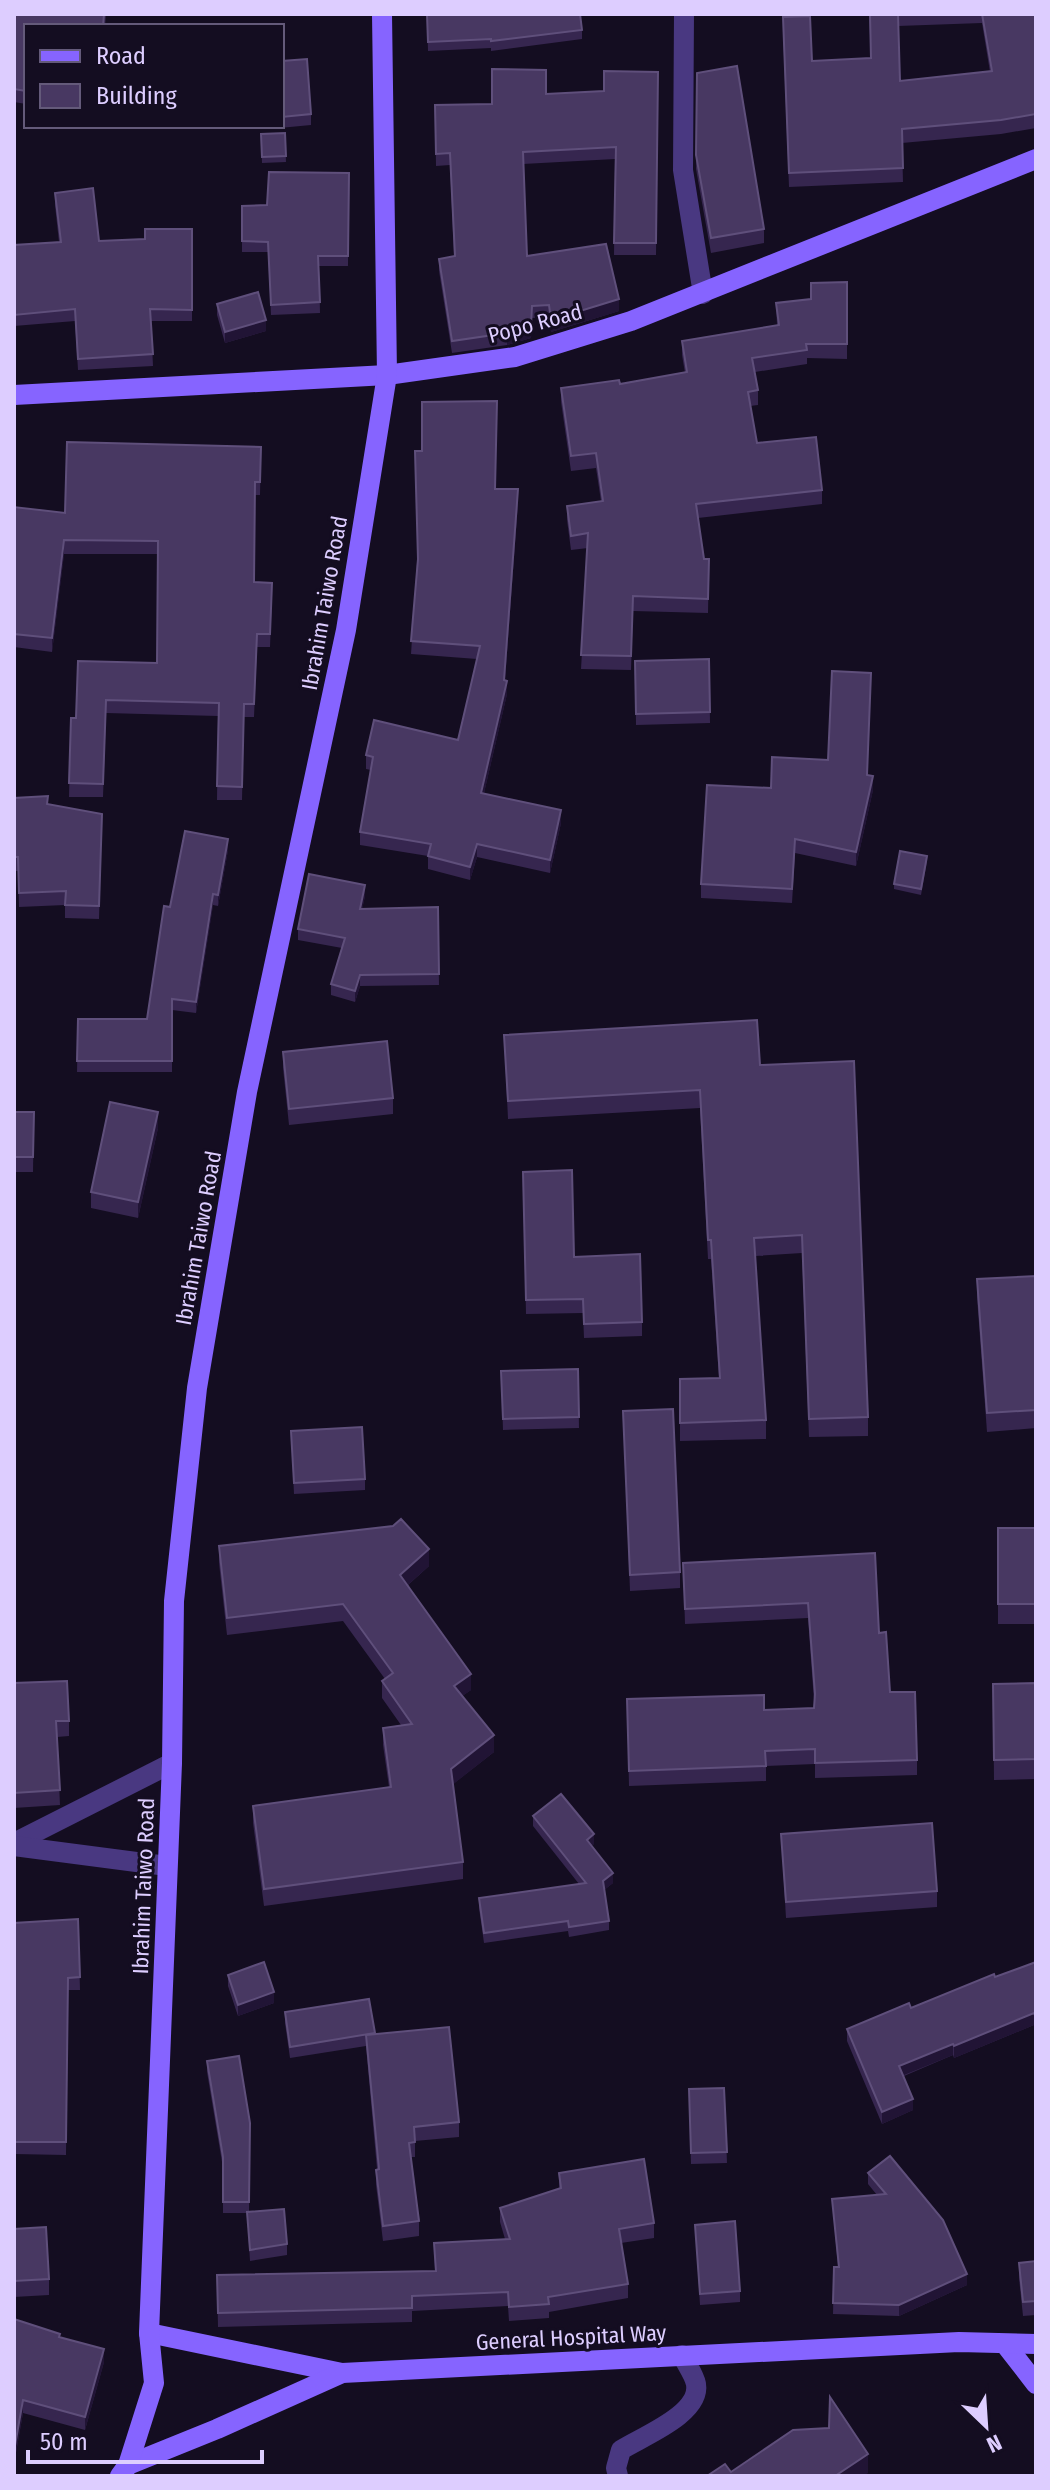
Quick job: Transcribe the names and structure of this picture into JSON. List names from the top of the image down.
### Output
{
  "streets": {
    "main road": ["Popo Road", "Ibrahim Taiwo Road", "General Hospital Way"]
  },
  "crossings": [
    ["Popo Road", "Ibrahim Taiwo Road"],
    ["Ibrahim Taiwo Road", "General Hospital Way"]
  ],
  "legend": ["Road", "Building"],
  "scale_bar": "50 m",
  "north": "bottom right"
}
